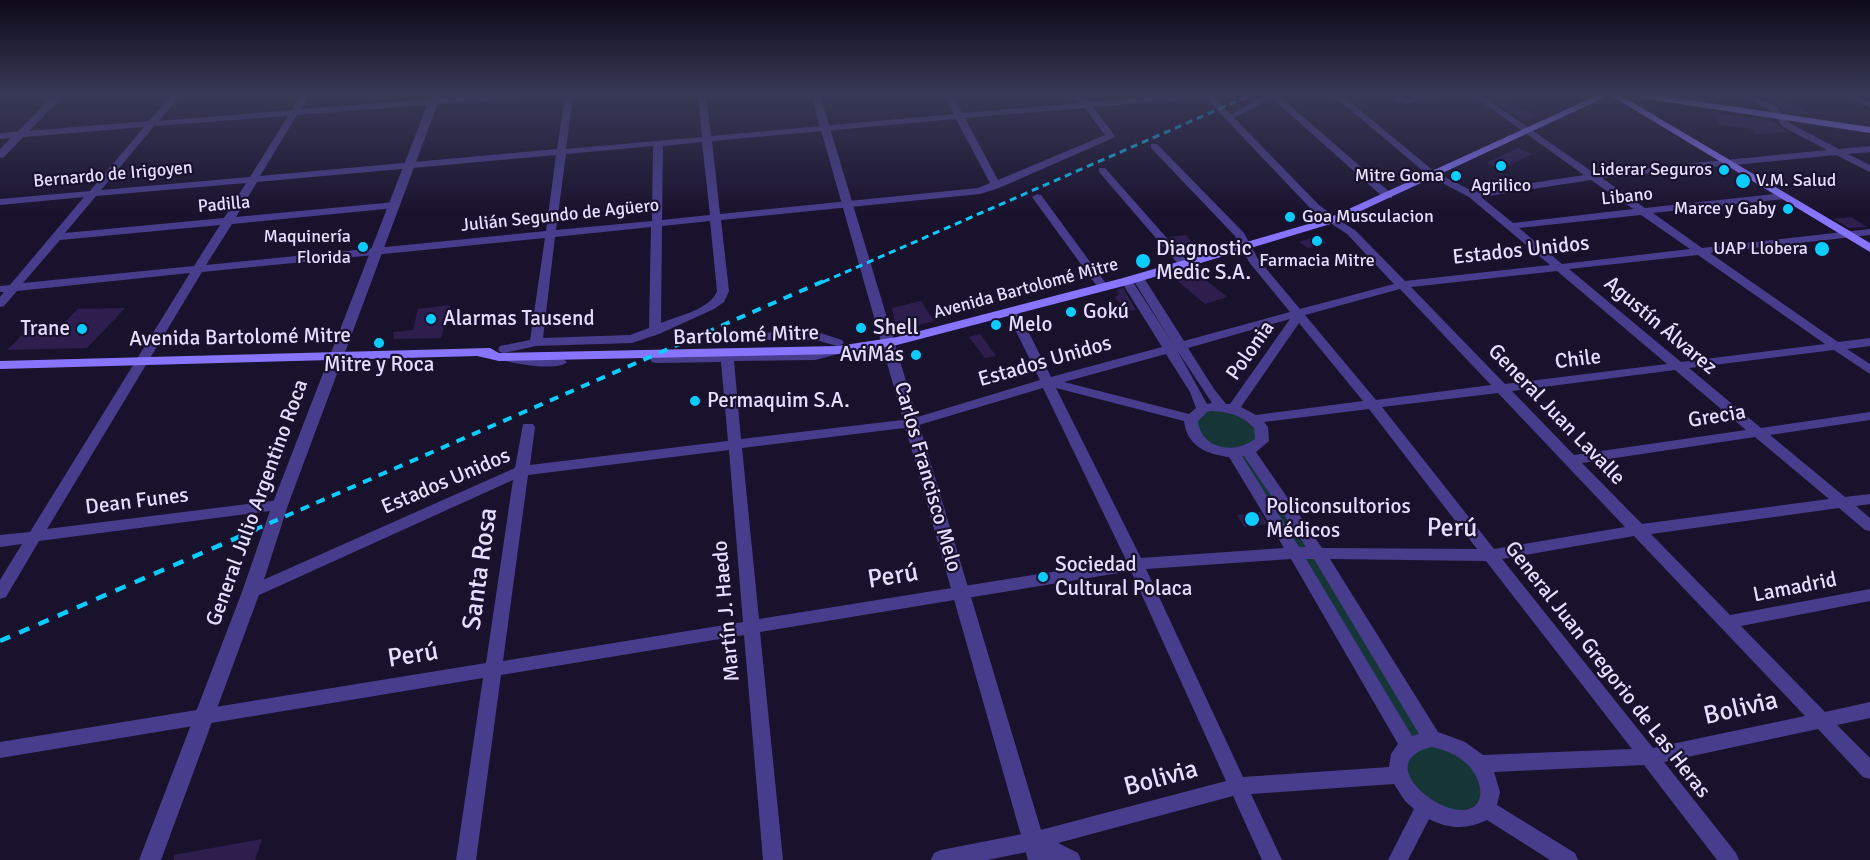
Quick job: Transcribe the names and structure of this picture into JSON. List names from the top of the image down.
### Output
{
  "streets": {
    "main road": ["Avenida Bartolomé Mitre"],
    "street": [
      "Bernardo de Irigoyen",
      "Libano",
      "Padilla",
      "Julián Segundo de Agüero",
      "Estados Unidos",
      "Agustín Álvarez",
      "Bartolomé Mitre",
      "Polonia",
      "Chile",
      "General Juan Lavalle",
      "Grecia",
      "Carlos Francisco Melo",
      "Dean Funes",
      "General Julio Argentino Roca",
      "Perú",
      "Santa Rosa",
      "Lamadrid",
      "Martín J. Haedo",
      "General Juan Gregorio de Las Heras",
      "Bolivia"
    ]
  },
  "crossings": [
    ["Bernardo de Irigoyen", "General Julio Argentino Roca"],
    ["Libano", "Agustín Álvarez"],
    ["Padilla", "General Julio Argentino Roca"],
    ["Julián Segundo de Agüero", "Bartolomé Mitre"],
    ["Julián Segundo de Agüero", "Carlos Francisco Melo"],
    ["Julián Segundo de Agüero", "General Julio Argentino Roca"],
    ["Estados Unidos", "Agustín Álvarez"],
    ["Estados Unidos", "Polonia"],
    ["Estados Unidos", "General Juan Lavalle"],
    ["Estados Unidos", "Carlos Francisco Melo"],
    ["Estados Unidos", "General Julio Argentino Roca"],
    ["Estados Unidos", "Santa Rosa"],
    ["Estados Unidos", "Martín J. Haedo"],
    ["Estados Unidos", "General Juan Gregorio de Las Heras"],
    ["Avenida Bartolomé Mitre", "Agustín Álvarez"],
    ["Avenida Bartolomé Mitre", "Bartolomé Mitre"],
    ["Avenida Bartolomé Mitre", "General Juan Lavalle"],
    ["Avenida Bartolomé Mitre", "Carlos Francisco Melo"],
    ["Avenida Bartolomé Mitre", "General Julio Argentino Roca"],
    ["Avenida Bartolomé Mitre", "General Juan Gregorio de Las Heras"],
    ["Agustín Álvarez", "Chile"],
    ["Agustín Álvarez", "Grecia"],
    ["Agustín Álvarez", "Perú"],
    ["Bartolomé Mitre", "Martín J. Haedo"],
    ["Polonia", "Chile"],
    ["Polonia", "General Juan Gregorio de Las Heras"],
    ["Chile", "General Juan Lavalle"],
    ["Chile", "General Juan Gregorio de Las Heras"],
    ["General Juan Lavalle", "Grecia"],
    ["General Juan Lavalle", "Perú"],
    ["General Juan Lavalle", "Lamadrid"],
    ["General Juan Lavalle", "Bolivia"],
    ["Carlos Francisco Melo", "Perú"],
    ["Carlos Francisco Melo", "Bolivia"],
    ["Dean Funes", "General Julio Argentino Roca"],
    ["General Julio Argentino Roca", "Perú"],
    ["Perú", "Santa Rosa"],
    ["Perú", "Martín J. Haedo"],
    ["Perú", "General Juan Gregorio de Las Heras"],
    ["General Juan Gregorio de Las Heras", "Bolivia"]
  ],
  "places": [
    "Agrilico",
    "Liderar Seguros",
    "Mitre Goma",
    "V.M. Salud",
    "Marce y Gaby",
    "Goa Musculacion",
    "Farmacia Mitre",
    "Maquinería Florida",
    "UAP Llobera",
    "Diagnostic Medic S.A.",
    "Gokú",
    "Alarmas Tausend",
    "Melo",
    "Shell",
    "Trane",
    "Mitre y Roca",
    "AviMás",
    "Permaquim S.A.",
    "Policonsultorios Médicos",
    "Sociedad Cultural Polaca"
  ]
}
